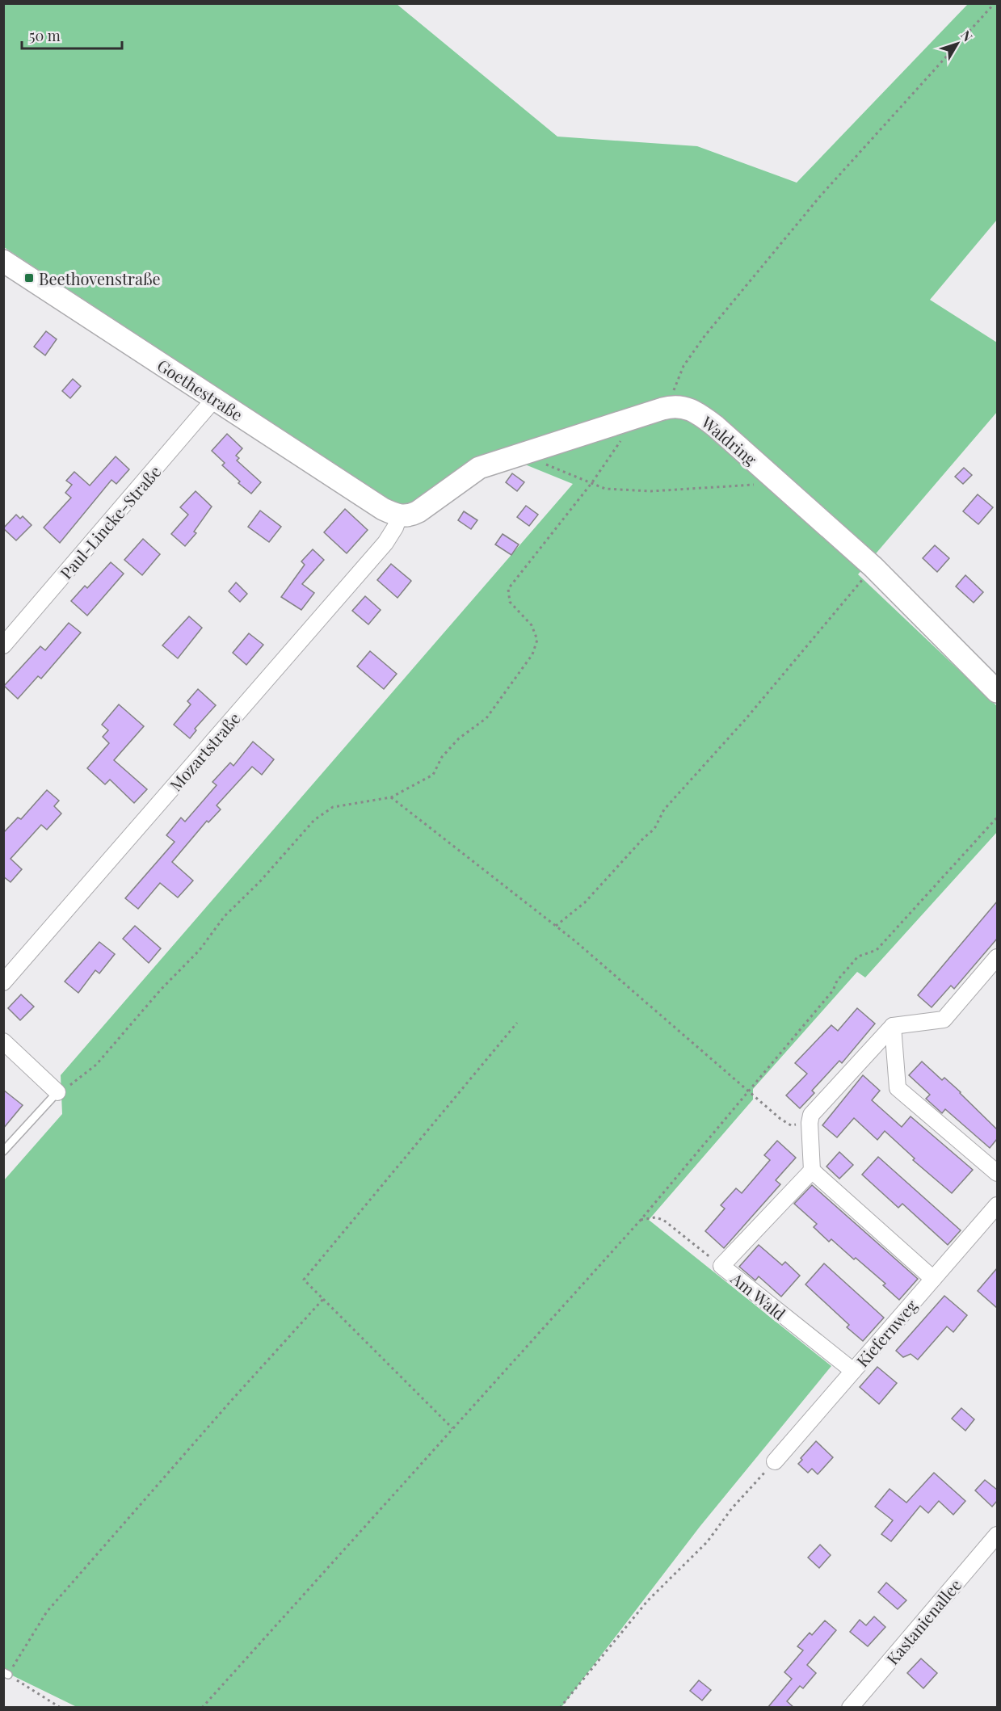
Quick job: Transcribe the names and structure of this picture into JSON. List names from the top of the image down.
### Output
{
  "streets": {
    "street": [
      "Goethestraße",
      "Waldring",
      "Paul-Lincke-Straße",
      "Mozartstraße",
      "Am Wald",
      "Kiefernweg",
      "Kastanienallee"
    ]
  },
  "crossings": [
    ["Goethestraße", "Paul-Lincke-Straße"],
    ["Goethestraße", "Mozartstraße"],
    ["Am Wald", "Kiefernweg"]
  ],
  "places": {
    "transit": ["Beethovenstraße"]
  },
  "scale_bar": "50 m",
  "north": "top right"
}
